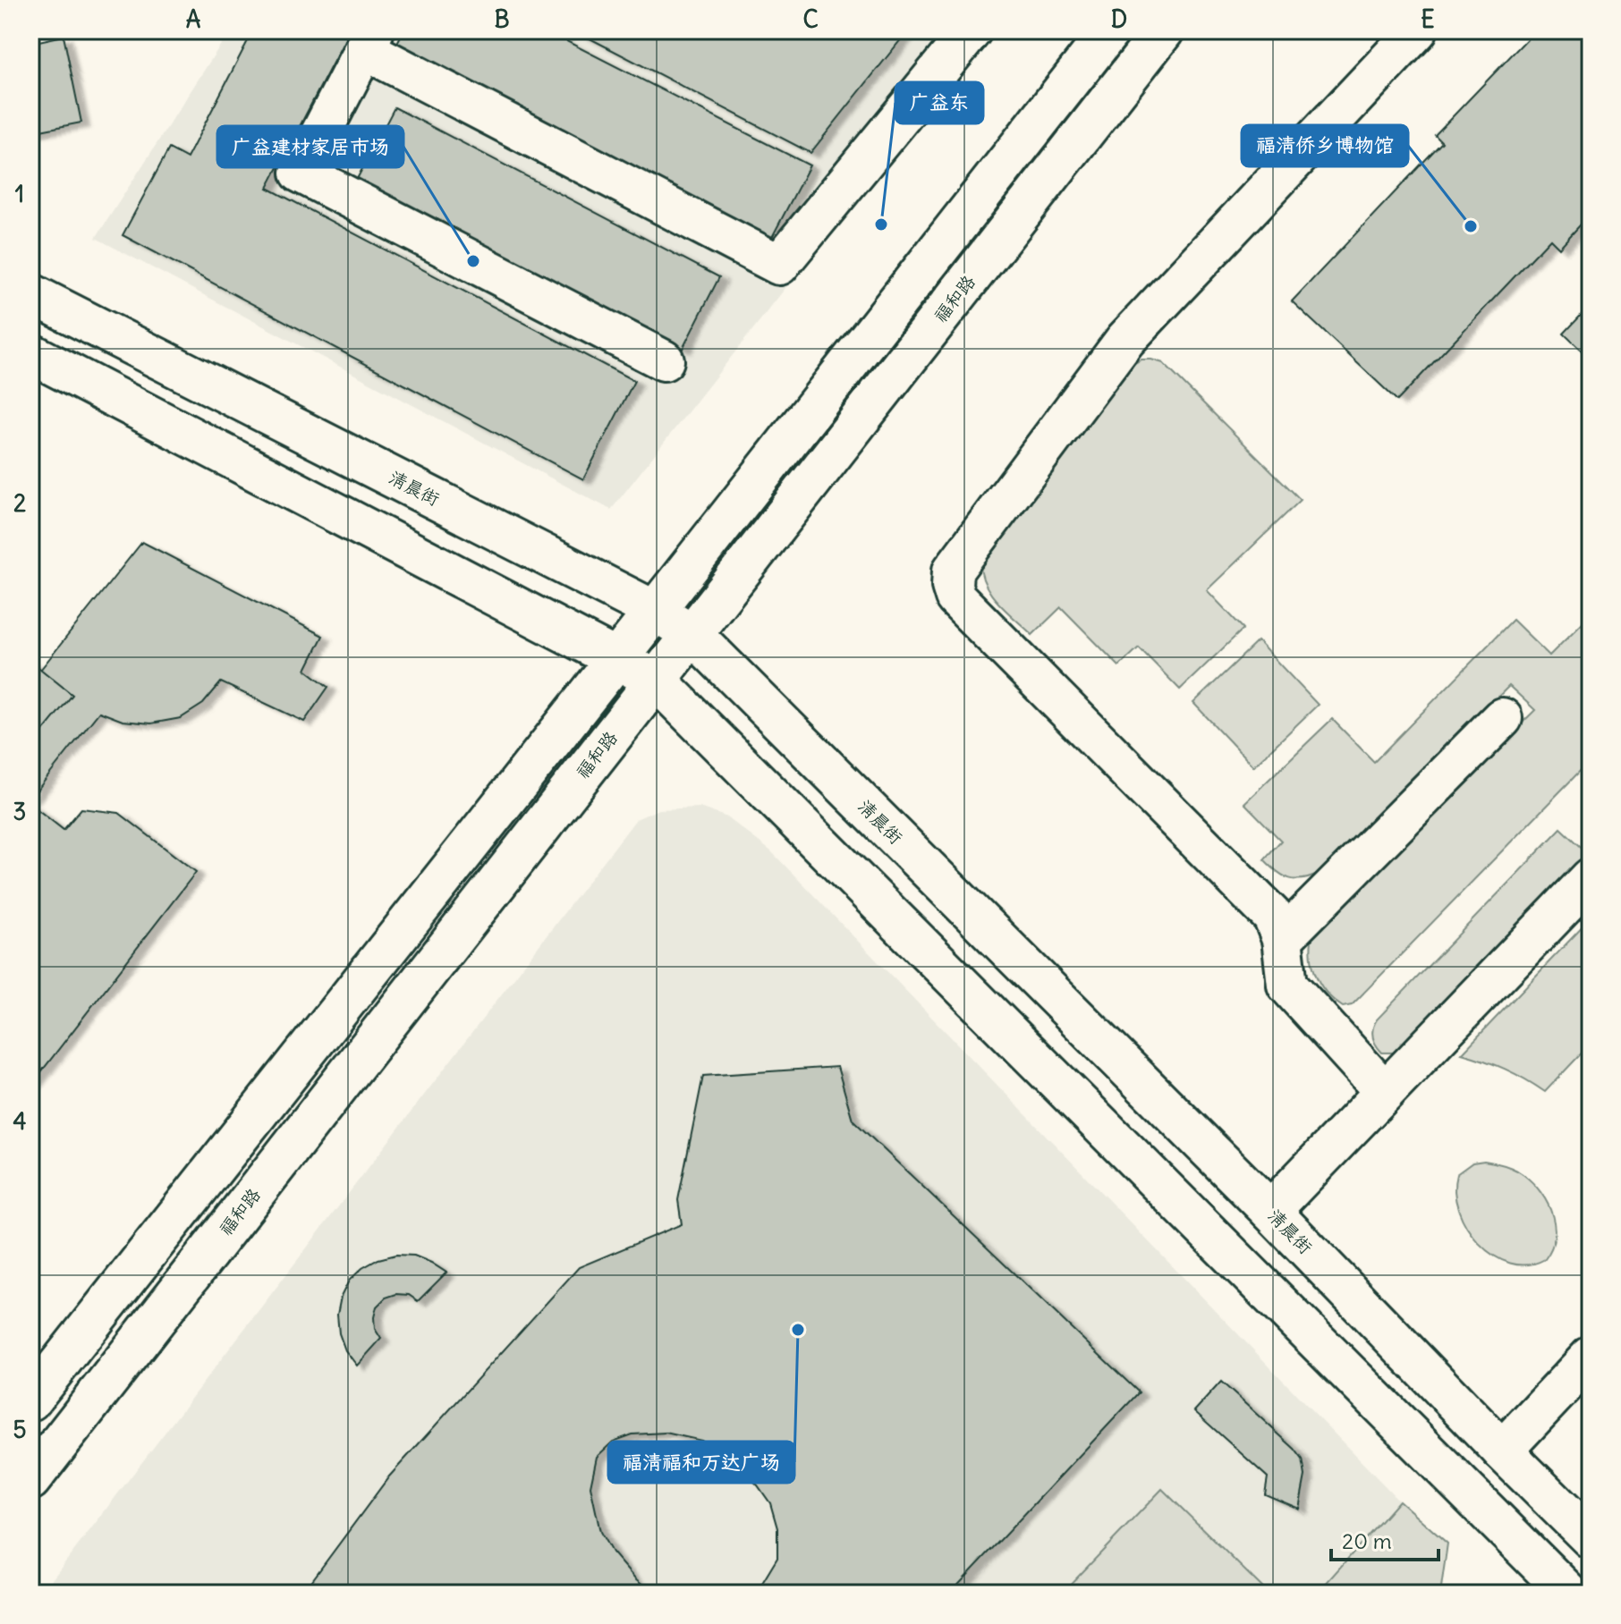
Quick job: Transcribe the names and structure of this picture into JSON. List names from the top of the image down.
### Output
{
  "streets": {
    "street": ["福和路", "清晨街"]
  },
  "crossings": [
    ["福和路", "清晨街"]
  ],
  "places": [
    "广益东",
    "福清侨乡博物馆",
    "广益建材家居市场",
    "福清福和万达广场"
  ],
  "scale_bar": "20 m",
  "grid": {
    "columns": [
      "A",
      "B",
      "C",
      "D",
      "E"
    ],
    "rows": [
      "1",
      "2",
      "3",
      "4",
      "5"
    ]
  }
}
